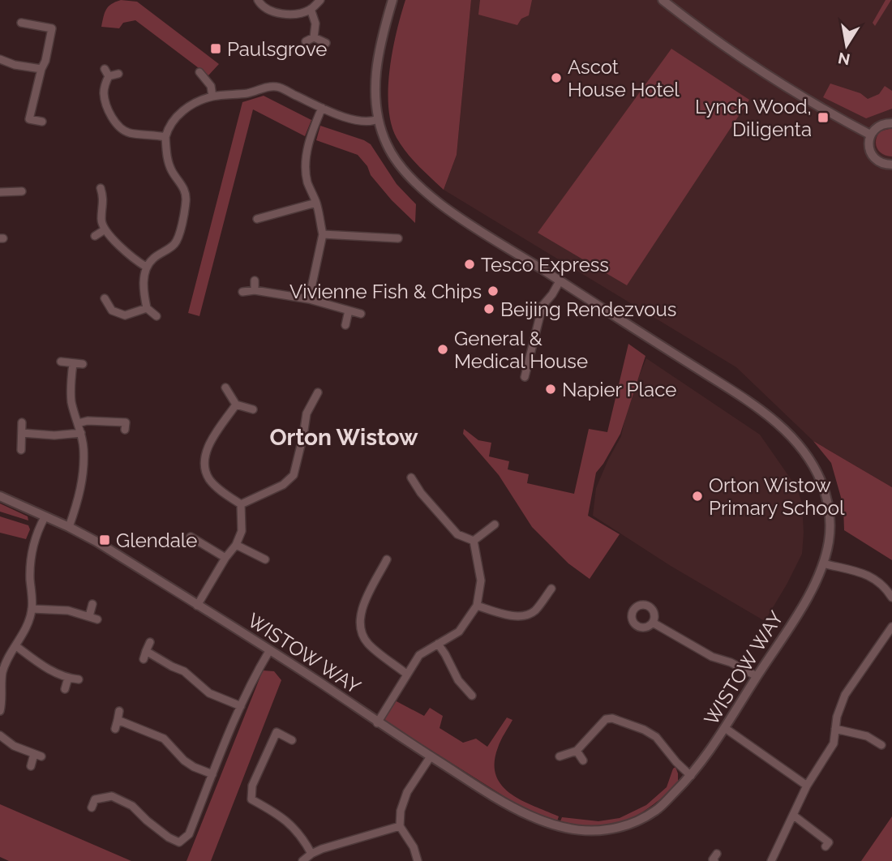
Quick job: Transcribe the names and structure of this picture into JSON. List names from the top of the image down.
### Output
{
  "streets": {
    "street": ["WISTOW WAY"]
  },
  "districts": ["Orton Wistow"],
  "places": {
    "transit": ["Paulsgrove", "Lynch Wood, Diligenta", "Glendale"],
    "other": [
      "Ascot House Hotel",
      "Tesco Express",
      "Vivienne Fish & Chips",
      "Beijing Rendezvous",
      "General & Medical House",
      "Napier Place",
      "Orton Wistow Primary School"
    ]
  },
  "north": "bottom"
}
